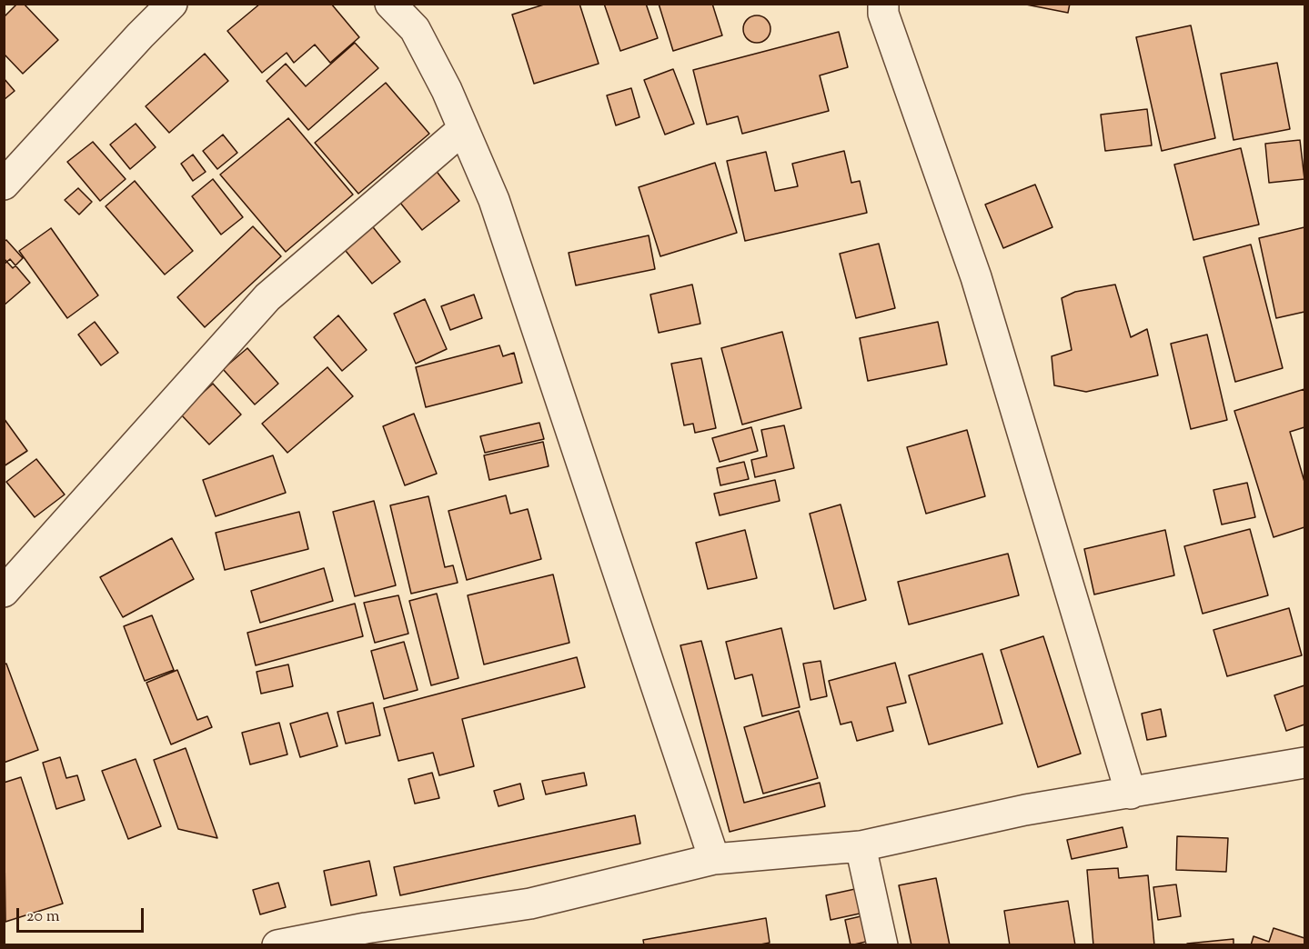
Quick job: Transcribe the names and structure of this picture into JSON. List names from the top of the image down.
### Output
{
  "scale_bar": "20 m"
}
